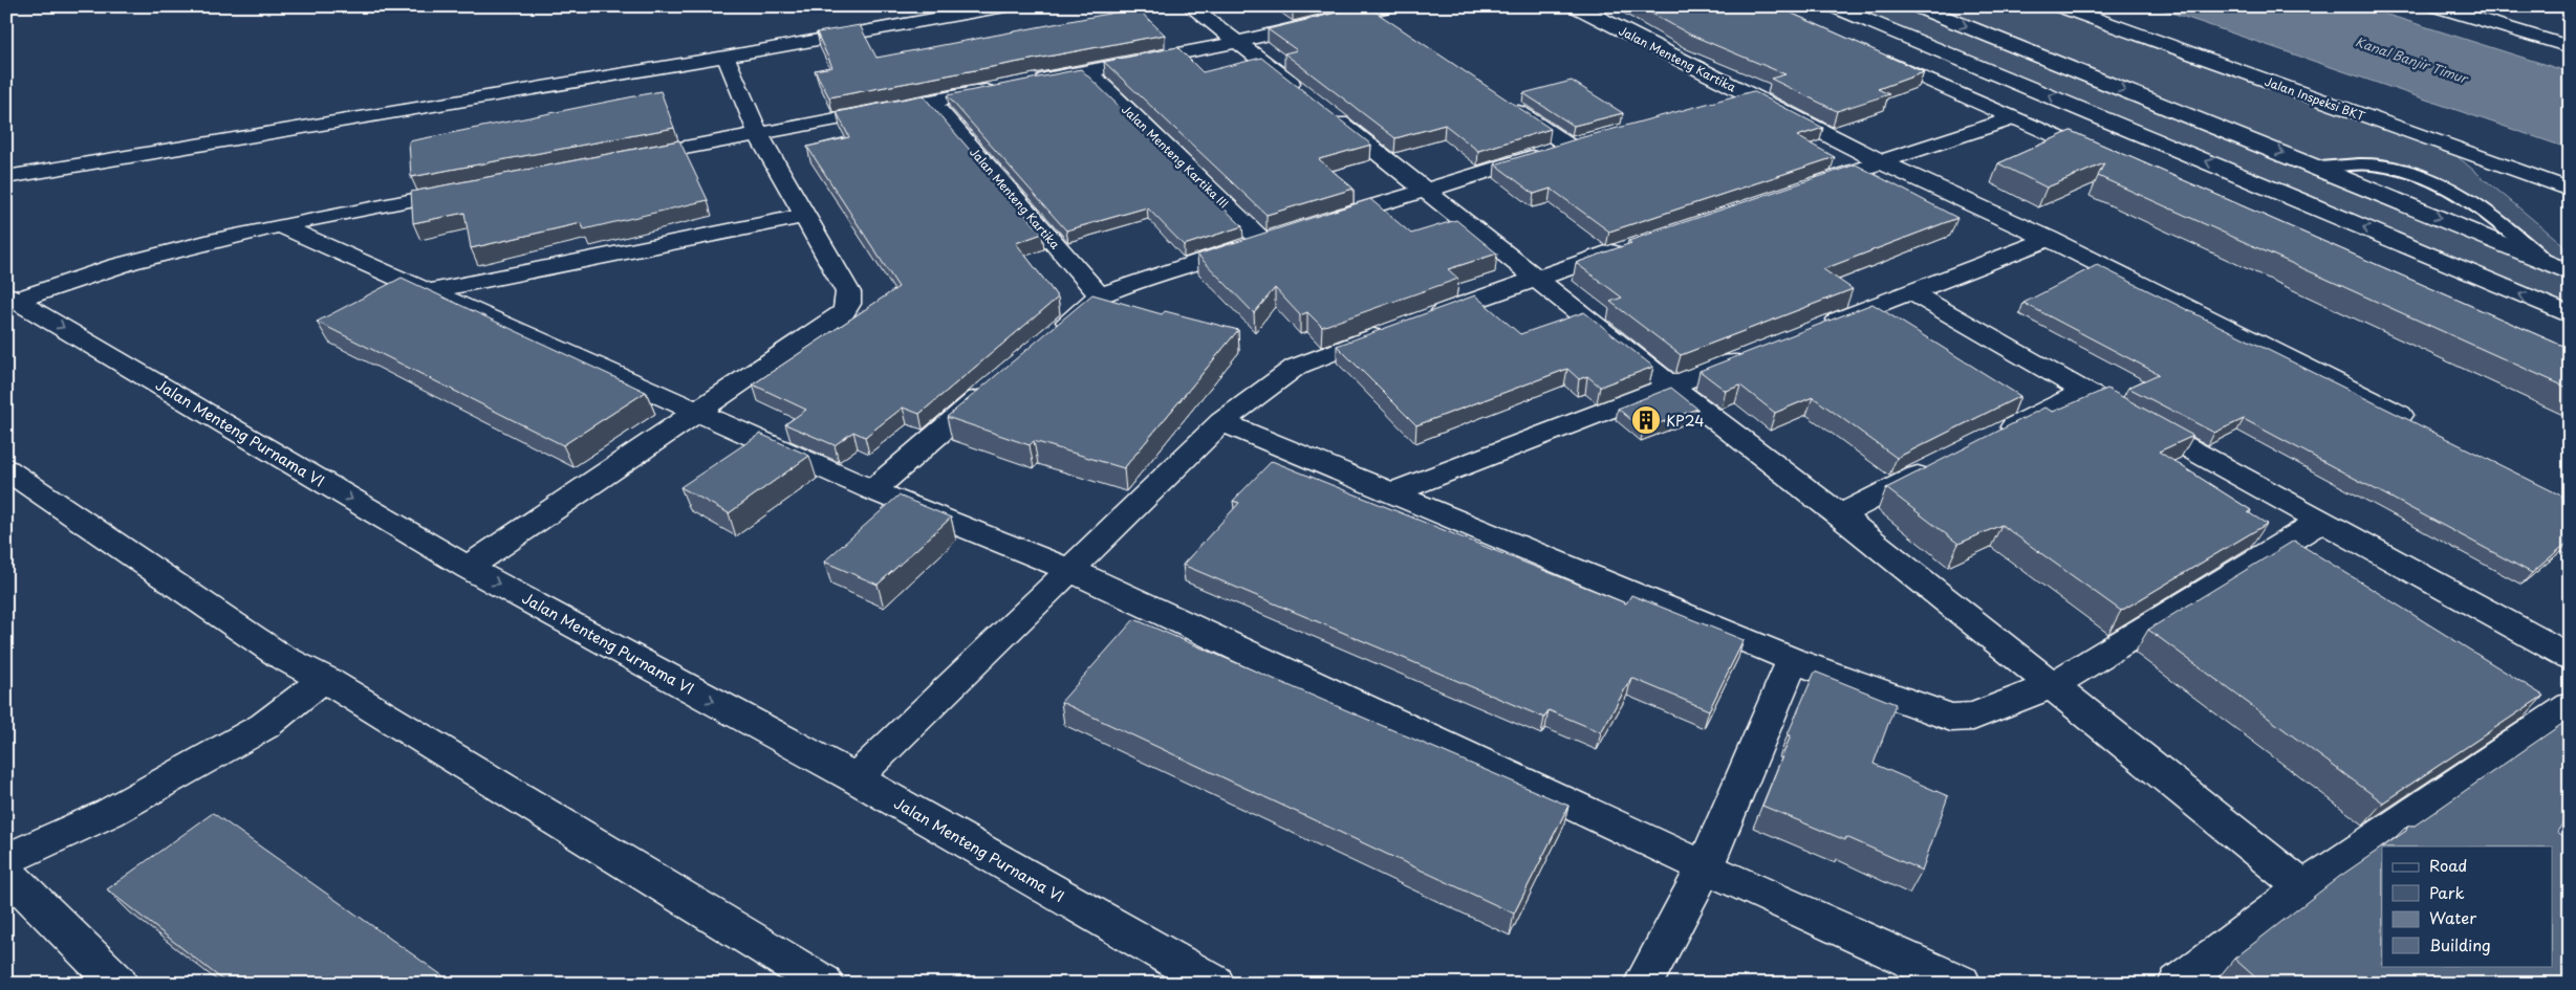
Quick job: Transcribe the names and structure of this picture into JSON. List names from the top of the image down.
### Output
{
  "streets": {
    "street": [
      "Jalan Menteng Kartika",
      "Jalan Inspeksi BKT",
      "Jalan Menteng Kartika III",
      "Jalan Menteng Purnama VI"
    ]
  },
  "crossings": [
    ["Jalan Menteng Kartika", "Jalan Menteng Kartika III"]
  ],
  "water": ["Kanal Banjir Timur"],
  "places": {
    "building": ["KP24"]
  },
  "legend": [
    "Road",
    "Park",
    "Water",
    "Building"
  ]
}
